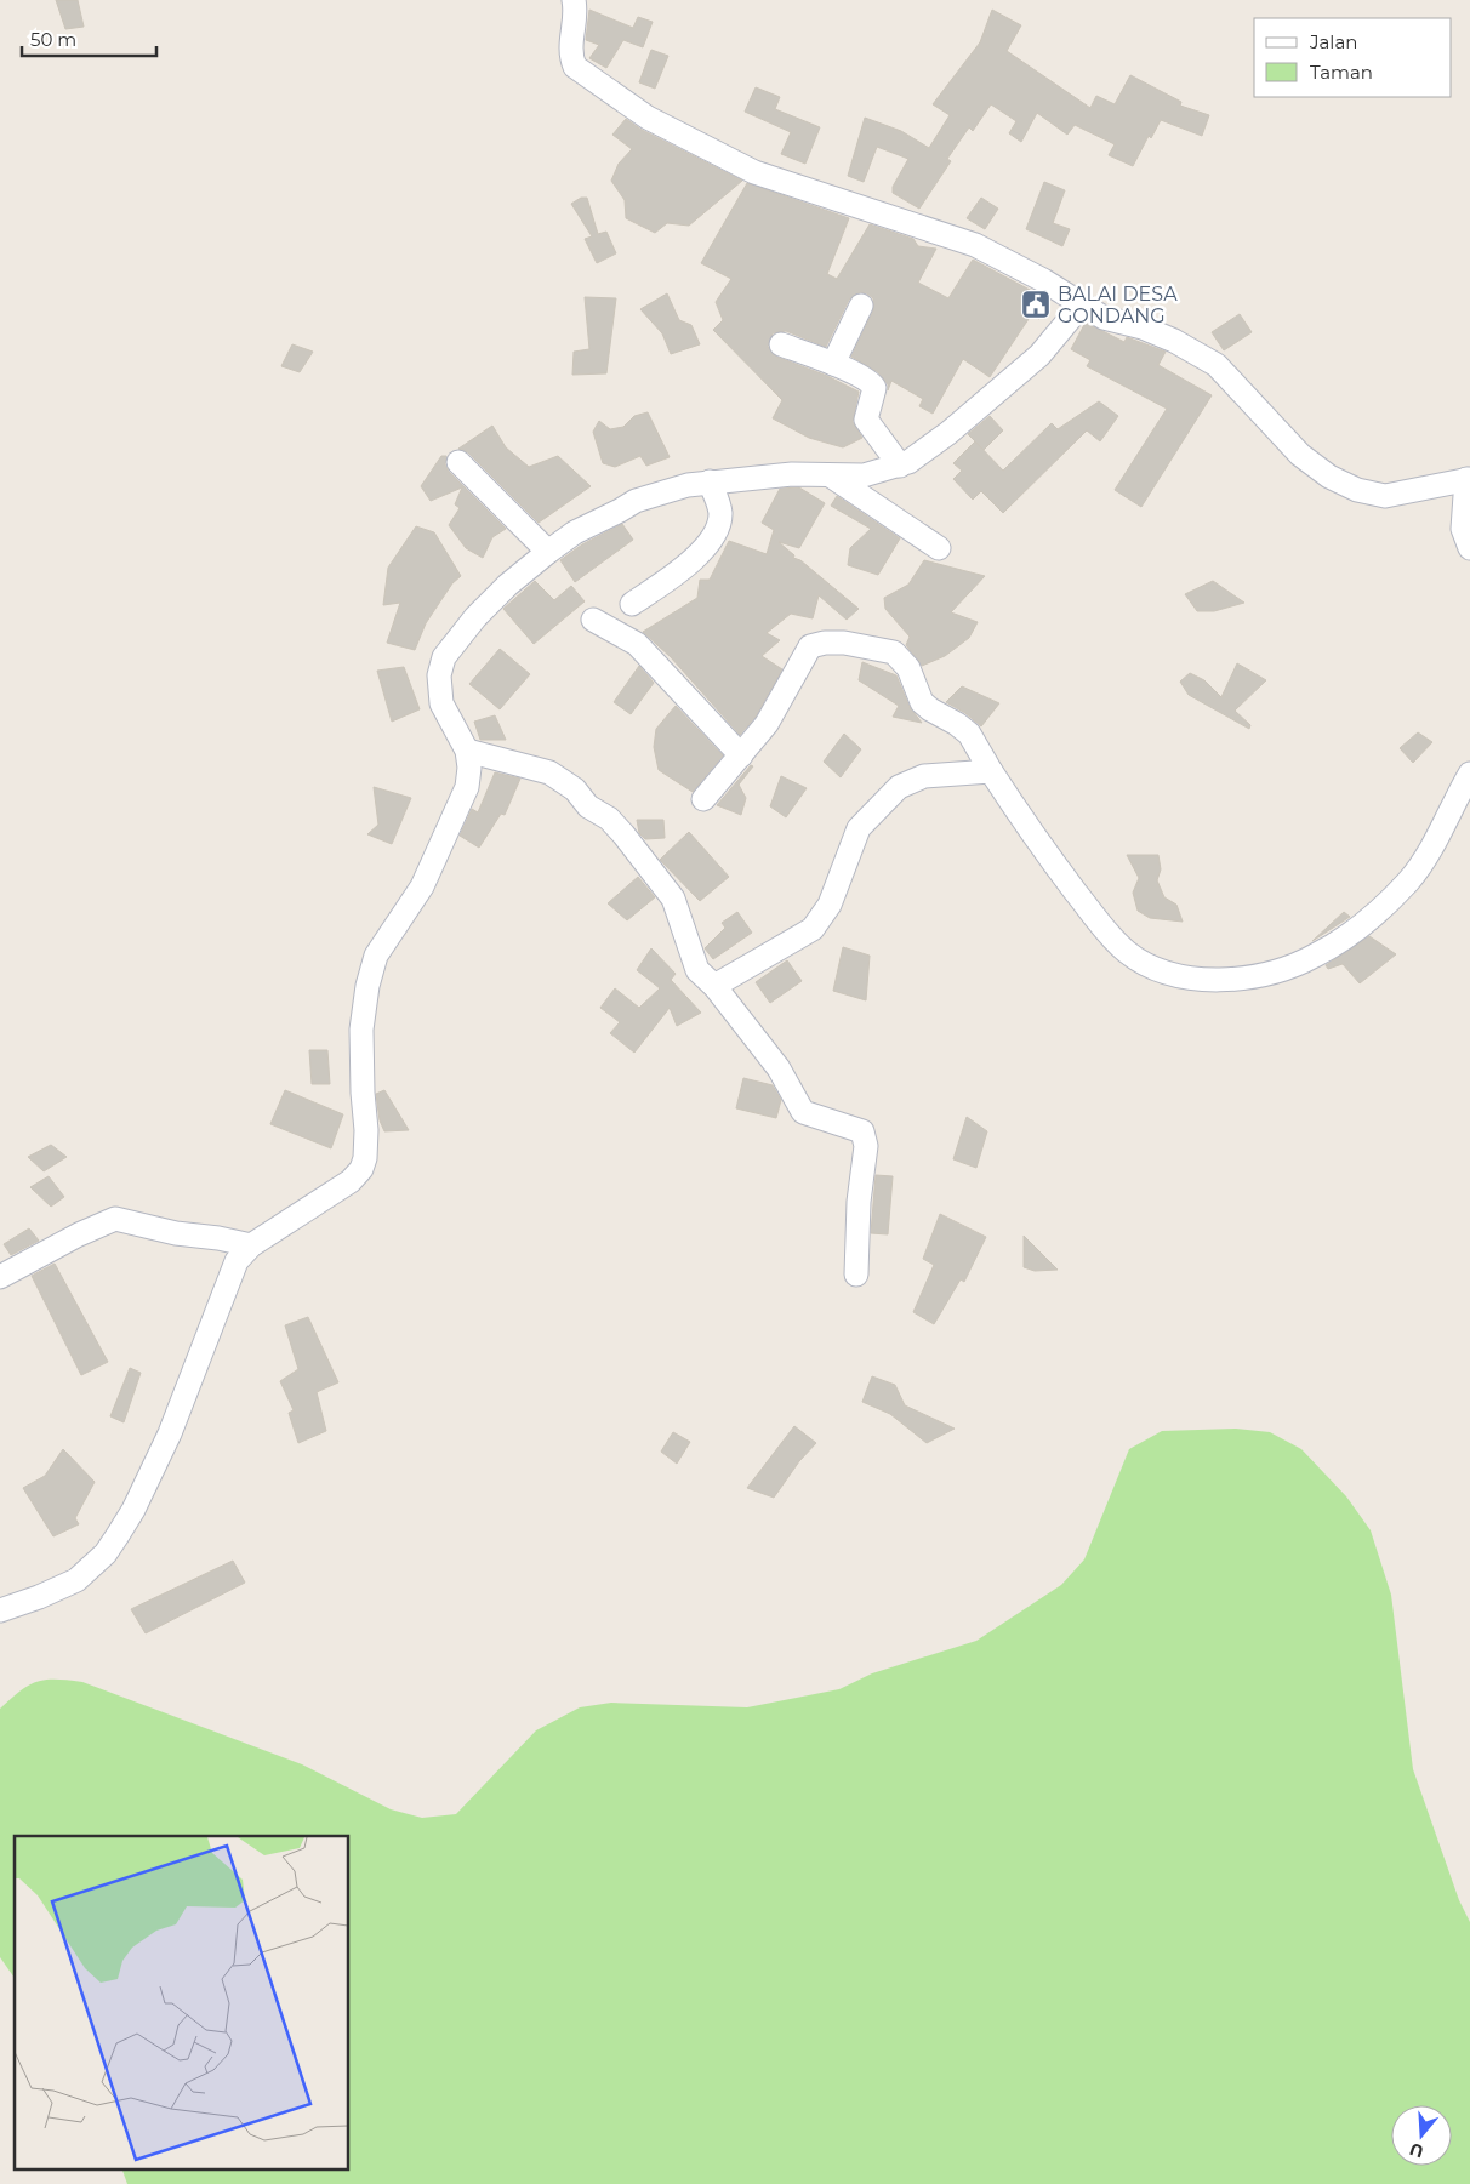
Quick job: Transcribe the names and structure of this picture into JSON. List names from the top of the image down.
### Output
{
  "places": {
    "public building": ["BALAI DESA GONDANG"]
  },
  "legend": ["Jalan", "Taman"],
  "scale_bar": "50 m",
  "north": "bottom"
}
